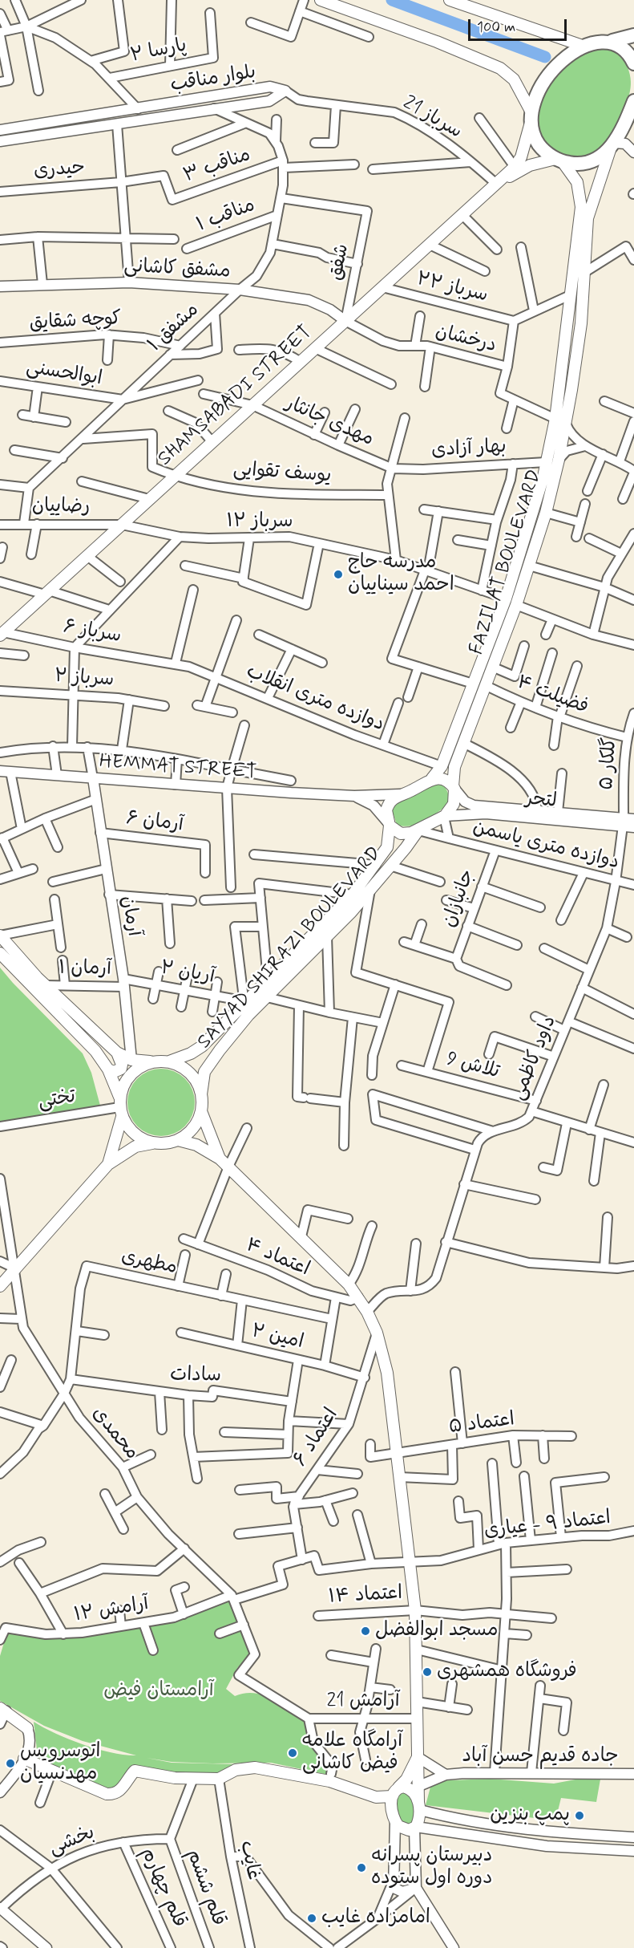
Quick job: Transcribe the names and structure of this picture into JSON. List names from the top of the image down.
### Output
{
  "streets": {
    "main road": ["SHAMSABADI STREET", "FAZILAT BOULEVARD", "SAYYAD SHIRAZI BOULEVARD"],
    "street": [
      "پارسا ۲",
      "بلوار مناقب",
      "سرباز 21",
      "مناقب ۳",
      "حیدری",
      "مناقب ۱",
      "شفق",
      "مشفق کاشانی",
      "سرباز ۲۲",
      "کوچه شقایق",
      "مشفق ۱",
      "درخشان",
      "ابوالحسنی",
      "مهدی جانثار",
      "بهار آزادی",
      "یوسف تقوایی",
      "رضاییان",
      "سرباز ۱۲",
      "سرباز ۶",
      "سرباز ۲",
      "فضیلت ۴",
      "دوازده متری انقلاب",
      "گلکار ۵",
      "HEMMAT STREET",
      "لتحر",
      "آرمان ۶",
      "دوازده متری یاسمن",
      "جانبازان",
      "آرمان",
      "آرمان ۱",
      "آریان ۲",
      "داود کاظمی",
      "تلاش 9",
      "تختی",
      "اعتماد ۴",
      "مطهری",
      "امین ۲",
      "سادات",
      "اعتماد ۵",
      "محمدی",
      "اعتماد ۶",
      "اعتماد ۹ - عیاری",
      "اعتماد ۱۴",
      "آرامش ۱۲",
      "آرامش 21",
      "جاده قدیم حسن آباد",
      "بخشی",
      "غایب",
      "قلم چهارم",
      "قلم ششم"
    ]
  },
  "crossings": [
    ["بلوار مناقب", "سرباز 21"],
    ["سرباز 21", "SHAMSABADI STREET"],
    ["مناقب ۳", "حیدری"],
    ["مناقب ۳", "مشفق ۱"],
    ["مناقب ۱", "مشفق ۱"],
    ["شفق", "مشفق کاشانی"],
    ["شفق", "مشفق ۱"],
    ["شفق", "درخشان"],
    ["شفق", "SHAMSABADI STREET"],
    ["مشفق کاشانی", "مشفق ۱"],
    ["مشفق کاشانی", "درخشان"],
    ["مشفق کاشانی", "SHAMSABADI STREET"],
    ["سرباز ۲۲", "SHAMSABADI STREET"],
    ["کوچه شقایق", "مشفق ۱"],
    ["مشفق ۱", "ابوالحسنی"],
    ["مشفق ۱", "یوسف تقوایی"],
    ["درخشان", "SHAMSABADI STREET"],
    ["درخشان", "FAZILAT BOULEVARD"],
    ["SHAMSABADI STREET", "مهدی جانثار"],
    ["SHAMSABADI STREET", "یوسف تقوایی"],
    ["SHAMSABADI STREET", "رضاییان"],
    ["SHAMSABADI STREET", "سرباز ۱۲"],
    ["SHAMSABADI STREET", "سرباز ۶"],
    ["مهدی جانثار", "بهار آزادی"],
    ["بهار آزادی", "FAZILAT BOULEVARD"],
    ["رضاییان", "سرباز ۱۲"],
    ["سرباز ۱۲", "FAZILAT BOULEVARD"],
    ["FAZILAT BOULEVARD", "فضیلت ۴"],
    ["FAZILAT BOULEVARD", "دوازده متری انقلاب"],
    ["FAZILAT BOULEVARD", "لتحر"],
    ["سرباز ۶", "دوازده متری انقلاب"],
    ["فضیلت ۴", "گلکار ۵"],
    ["گلکار ۵", "لتحر"],
    ["گلکار ۵", "داود کاظمی"],
    ["HEMMAT STREET", "آرمان"],
    ["HEMMAT STREET", "SAYYAD SHIRAZI BOULEVARD"],
    ["لتحر", "داود کاظمی"],
    ["آرمان ۶", "آرمان"],
    ["دوازده متری یاسمن", "جانبازان"],
    ["دوازده متری یاسمن", "SAYYAD SHIRAZI BOULEVARD"],
    ["دوازده متری یاسمن", "داود کاظمی"],
    ["آرمان", "آرمان ۱"],
    ["آرمان", "آریان ۲"],
    ["SAYYAD SHIRAZI BOULEVARD", "آریان ۲"],
    ["SAYYAD SHIRAZI BOULEVARD", "تختی"],
    ["آرمان ۱", "آریان ۲"],
    ["داود کاظمی", "تلاش 9"],
    ["مطهری", "سادات"],
    ["مطهری", "محمدی"],
    ["امین ۲", "اعتماد ۶"],
    ["محمدی", "آرامش ۱۲"],
    ["اعتماد ۹ - عیاری", "آرامش ۱۲"],
    ["بخشی", "قلم چهارم"],
    ["بخشی", "قلم ششم"]
  ],
  "parks": ["آرامستان فیض"],
  "places": [
    "مدرسه حاج احمد سیناییان",
    "مسجد ابوالفضل",
    "فروشگاه همشهری",
    "آرامگاه علامه فیض کاشانی",
    "اتوسرویس مهدنسیان",
    "پمپ بنزین",
    "دبیرستان پسرانه دوره اول ستوده",
    "امامزاده غایب"
  ],
  "scale_bar": "100 m"
}
